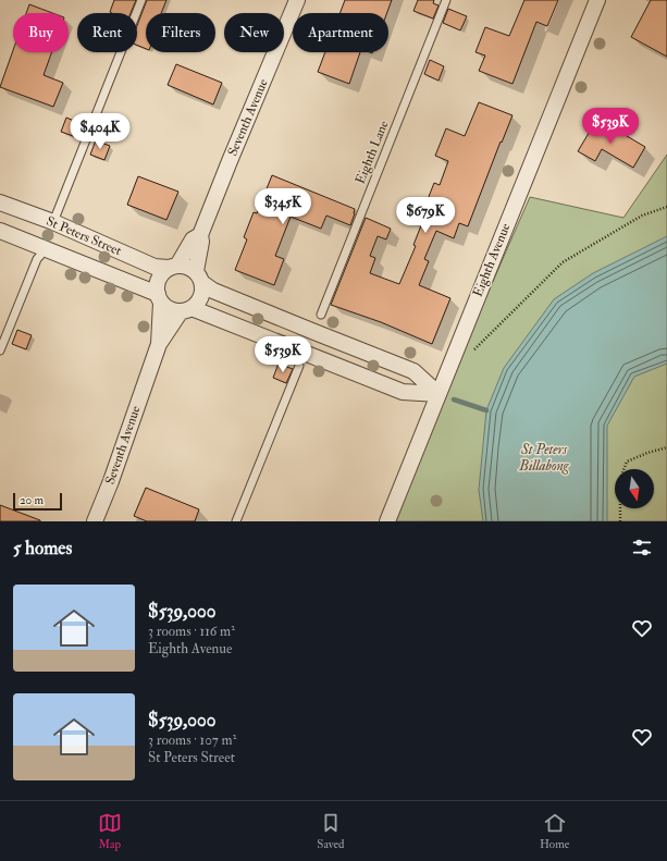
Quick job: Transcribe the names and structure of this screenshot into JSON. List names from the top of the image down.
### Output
{
  "streets": {
    "street": ["Seventh Avenue", "St Peters Street", "Eighth Avenue"],
    "lane": ["Eighth Lane"]
  },
  "crossings": [
    ["Seventh Avenue", "St Peters Street"]
  ],
  "water": ["St Peters Billabong"],
  "scale_bar": "20 m",
  "north": "bottom",
  "page": {
    "chip": [
      "Buy",
      "Rent",
      "Filters",
      "New",
      "Apartment"
    ],
    "price": [
      "$539K",
      "$404K",
      "$345K",
      "$679K",
      "$539K"
    ],
    "scale": "20 m",
    "heading": "5 homes",
    "list": [
      {
        "name": "$539,000",
        "note": "3 rooms · 116 m² · Eighth Avenue"
      },
      {
        "name": "$539,000",
        "note": "3 rooms · 107 m² · St Peters Street"
      }
    ],
    "tabs": ["Map", "Saved", "Home"]
  }
}
